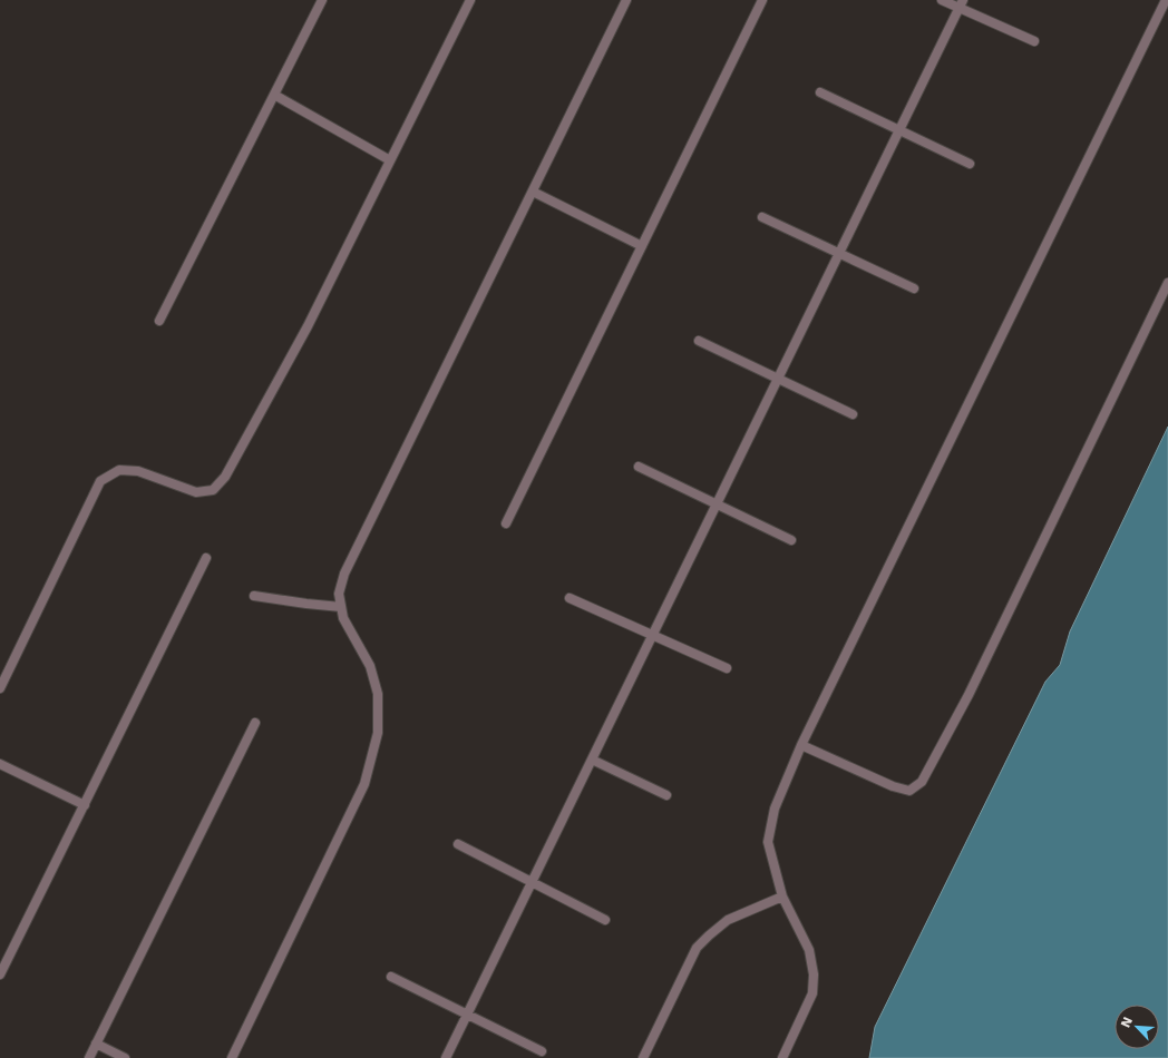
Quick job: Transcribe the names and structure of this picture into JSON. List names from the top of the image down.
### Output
{
  "north": "top left"
}
